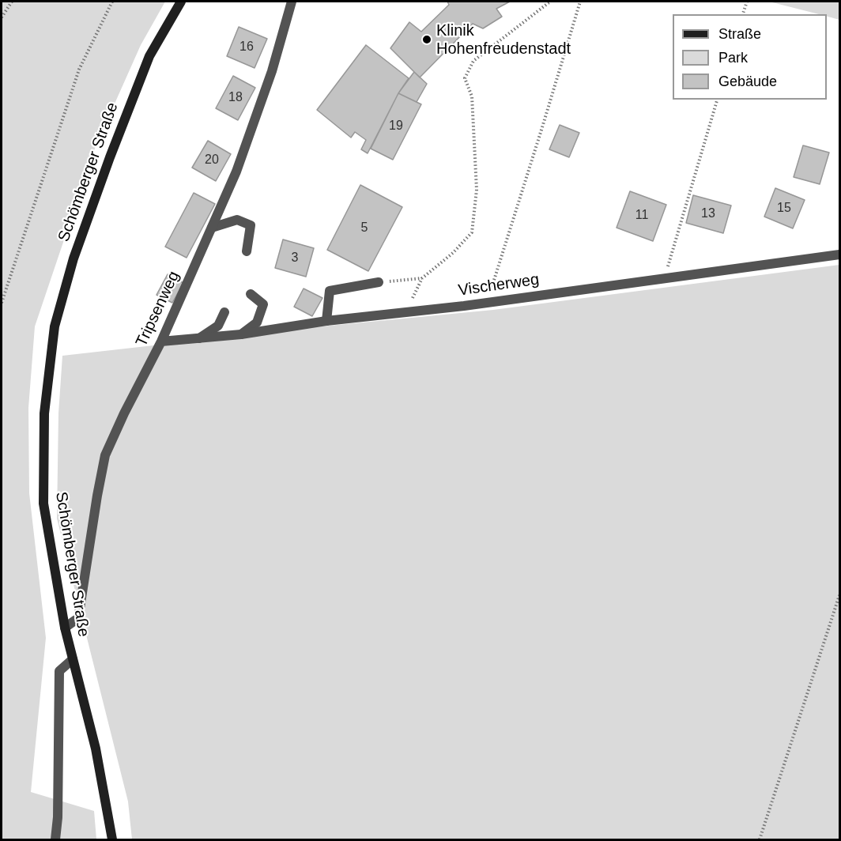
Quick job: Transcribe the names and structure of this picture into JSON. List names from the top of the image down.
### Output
{
  "streets": {
    "main road": ["Schömberger Straße"],
    "street": ["Vischerweg", "Tripsenweg"]
  },
  "crossings": [
    ["Schömberger Straße", "Tripsenweg"],
    ["Vischerweg", "Tripsenweg"]
  ],
  "places": ["Klinik Hohenfreudenstadt"],
  "house_numbers": [
    "16",
    "18",
    "19",
    "20",
    "15",
    "13",
    "11",
    "5",
    "3"
  ],
  "legend": ["Straße", "Park", "Gebäude"]
}
